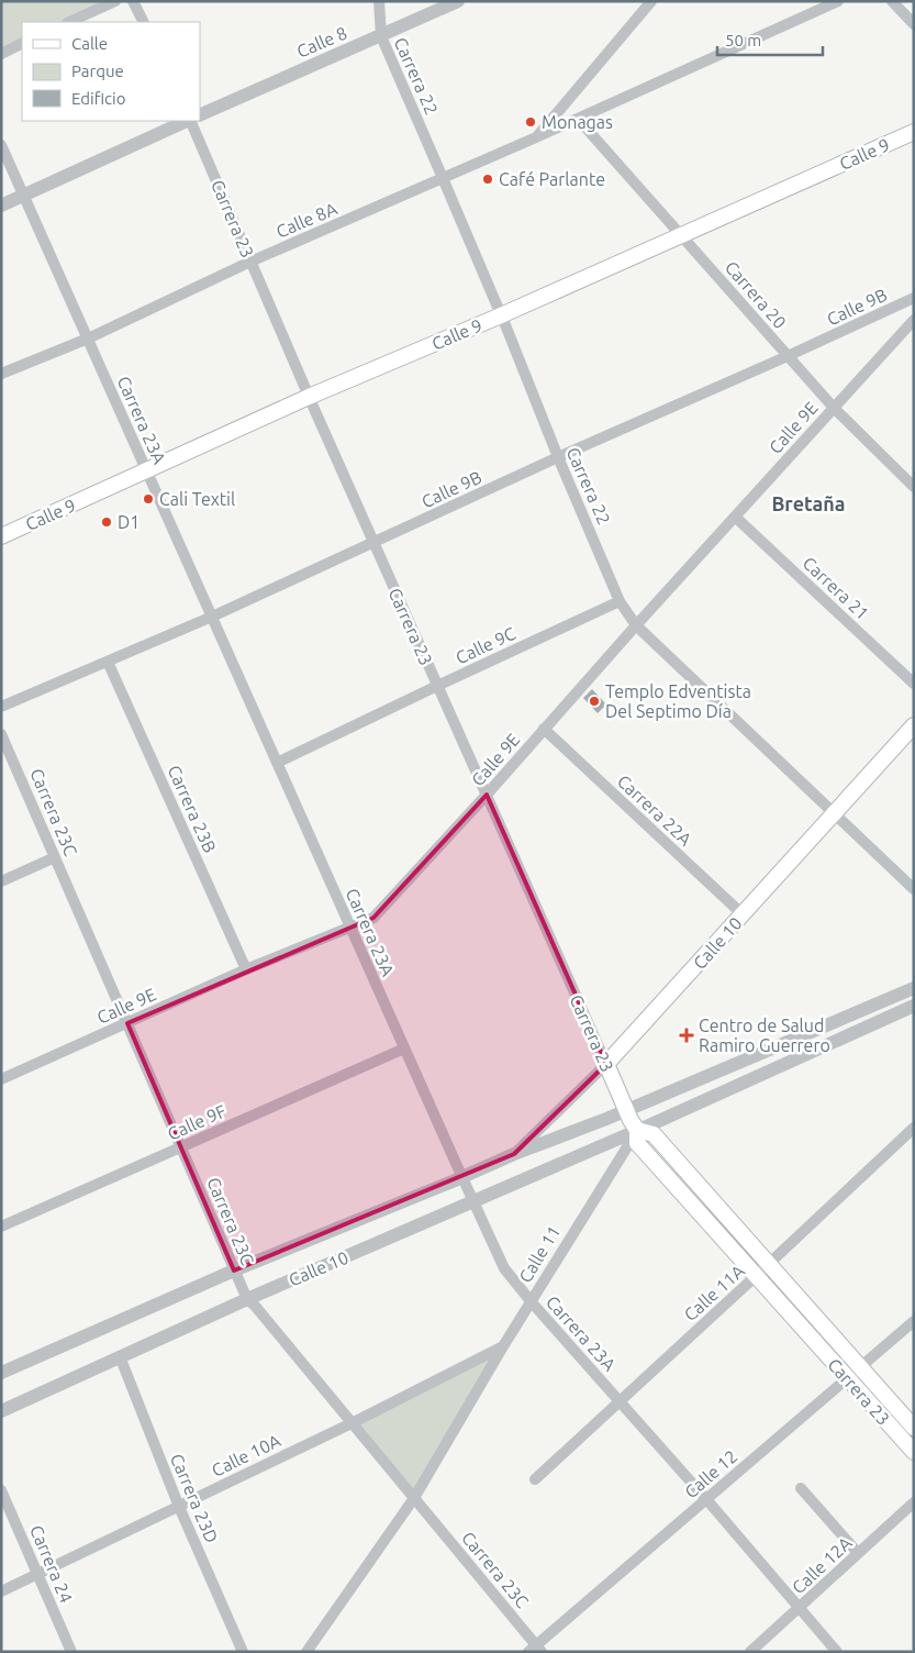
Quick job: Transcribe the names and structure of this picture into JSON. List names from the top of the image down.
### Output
{
  "streets": {
    "main road": ["Calle 9", "Carrera 23", "Calle 10"],
    "street": [
      "Calle 8",
      "Carrera 22",
      "Calle 8A",
      "Carrera 20",
      "Calle 9B",
      "Carrera 23A",
      "Calle 9E",
      "Carrera 21",
      "Calle 9C",
      "Carrera 23B",
      "Carrera 22A",
      "Carrera 23C",
      "Calle 9F",
      "Calle 11",
      "Calle 11A",
      "Calle 10A",
      "Calle 12",
      "Carrera 23D",
      "Carrera 24",
      "Calle 12A"
    ]
  },
  "crossings": [
    ["Calle 8", "Carrera 22"],
    ["Carrera 22", "Calle 9"],
    ["Carrera 22", "Calle 8A"],
    ["Carrera 22", "Calle 9B"],
    ["Carrera 22", "Calle 9E"],
    ["Carrera 22", "Calle 9C"],
    ["Carrera 22", "Calle 10"],
    ["Calle 9", "Carrera 23"],
    ["Calle 9", "Carrera 20"],
    ["Calle 9", "Carrera 23A"],
    ["Carrera 23", "Calle 8A"],
    ["Carrera 23", "Calle 9B"],
    ["Carrera 23", "Calle 9E"],
    ["Carrera 23", "Calle 9C"],
    ["Carrera 23", "Calle 10"],
    ["Carrera 23", "Calle 11"],
    ["Carrera 23", "Calle 11A"],
    ["Carrera 23", "Calle 12"],
    ["Calle 8A", "Carrera 20"],
    ["Calle 8A", "Carrera 23A"],
    ["Carrera 20", "Calle 9B"],
    ["Carrera 20", "Calle 9E"],
    ["Calle 9B", "Carrera 23A"],
    ["Calle 9B", "Carrera 23B"],
    ["Carrera 23A", "Calle 9E"],
    ["Carrera 23A", "Calle 9C"],
    ["Carrera 23A", "Calle 10"],
    ["Carrera 23A", "Calle 9F"],
    ["Carrera 23A", "Calle 11"],
    ["Carrera 23A", "Calle 11A"],
    ["Carrera 23A", "Calle 12"],
    ["Carrera 23A", "Calle 12A"],
    ["Calle 9E", "Carrera 21"],
    ["Calle 9E", "Carrera 23B"],
    ["Calle 9E", "Carrera 22A"],
    ["Calle 9E", "Carrera 23C"],
    ["Carrera 22A", "Calle 10"],
    ["Carrera 23C", "Calle 10"],
    ["Carrera 23C", "Calle 9F"],
    ["Carrera 23C", "Calle 11"],
    ["Carrera 23C", "Calle 10A"],
    ["Carrera 23C", "Calle 12"],
    ["Calle 10", "Calle 11"],
    ["Calle 10", "Carrera 23D"],
    ["Calle 11", "Calle 10A"],
    ["Calle 10A", "Carrera 23D"],
    ["Calle 10A", "Carrera 24"]
  ],
  "districts": ["Bretaña"],
  "places": {
    "other": [
      "Monagas",
      "Café Parlante",
      "Cali Textil",
      "D1",
      "Templo Edventista Del Septimo Día"
    ],
    "health": ["Centro de Salud Ramiro Guerrero"]
  },
  "legend": ["Calle", "Parque", "Edificio"],
  "scale_bar": "50 m"
}
